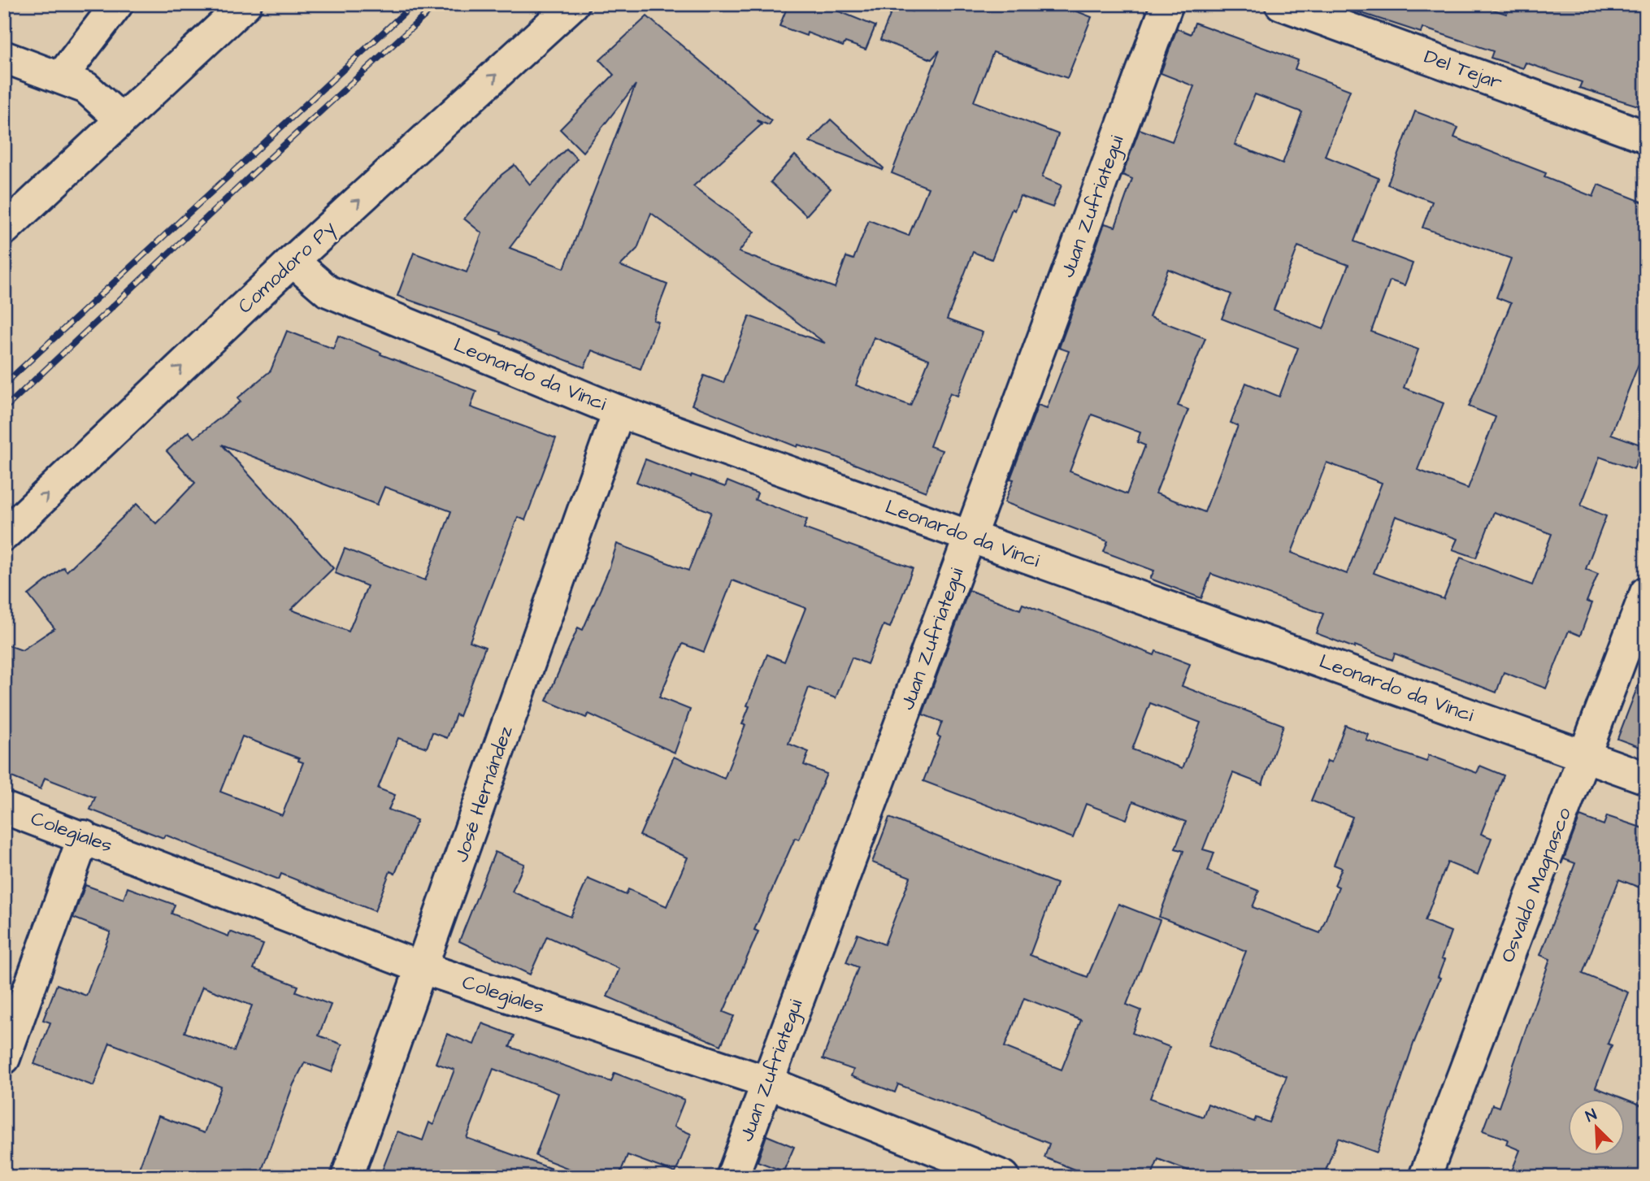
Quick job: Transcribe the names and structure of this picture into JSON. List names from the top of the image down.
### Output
{
  "streets": {
    "street": [
      "Del Tejar",
      "Juan Zufriategui",
      "Comodoro Py",
      "Leonardo da Vinci",
      "José Hernández",
      "Colegiales",
      "Osvaldo Magnasco"
    ]
  },
  "crossings": [
    ["Juan Zufriategui", "Leonardo da Vinci"],
    ["Juan Zufriategui", "Colegiales"],
    ["Comodoro Py", "Leonardo da Vinci"],
    ["Leonardo da Vinci", "José Hernández"],
    ["Leonardo da Vinci", "Osvaldo Magnasco"],
    ["José Hernández", "Colegiales"]
  ],
  "north": "top left"
}
